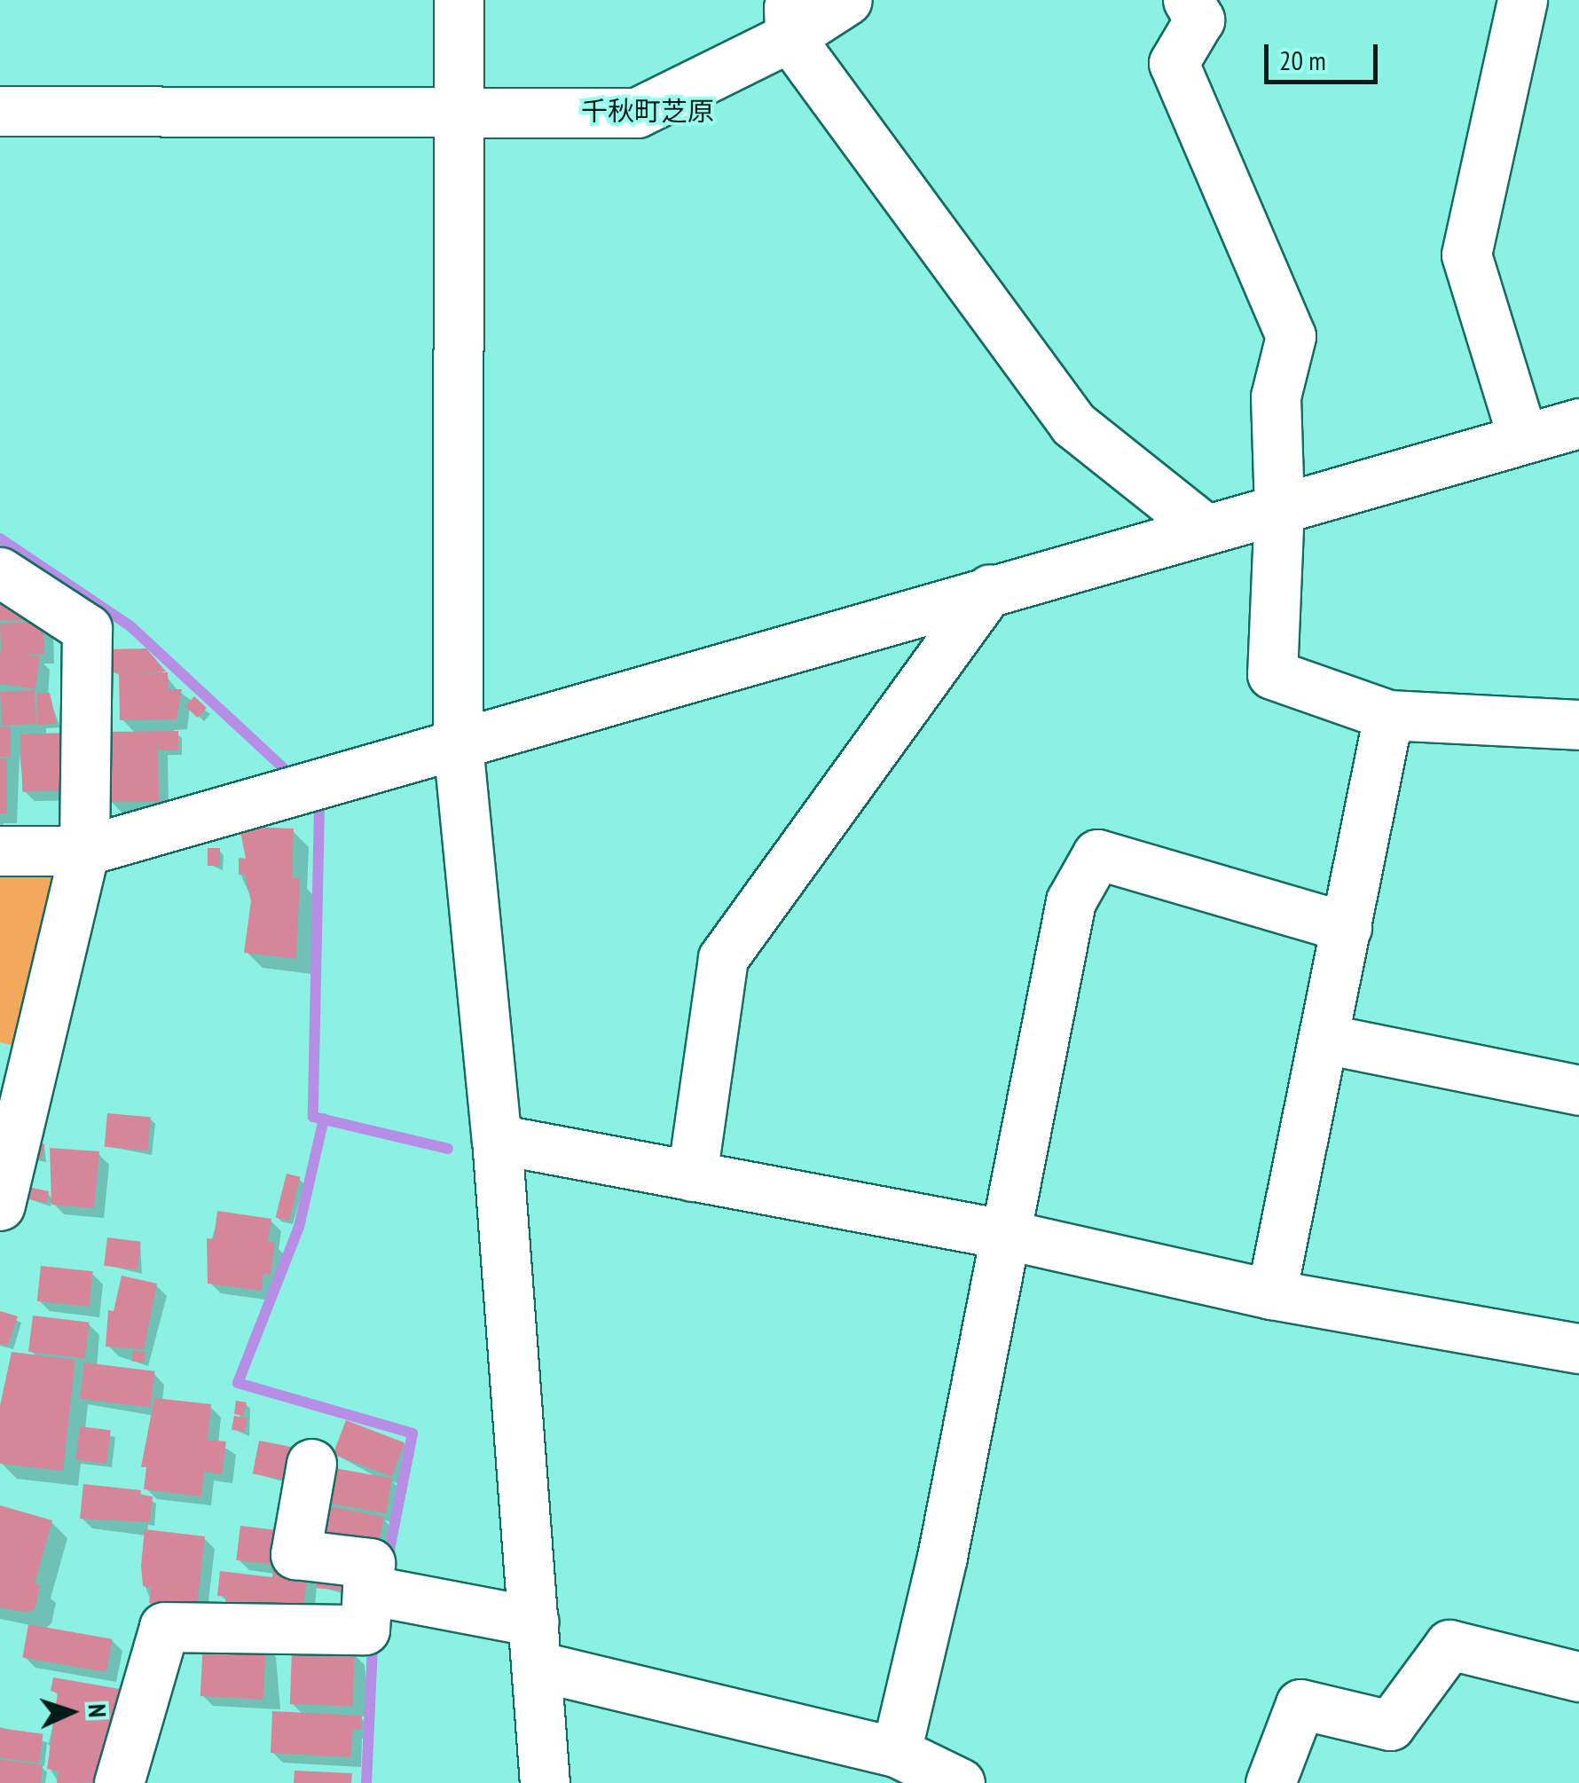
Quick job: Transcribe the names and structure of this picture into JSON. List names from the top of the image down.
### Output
{
  "districts": ["千秋町芝原"],
  "scale_bar": "20 m",
  "north": "right"
}
